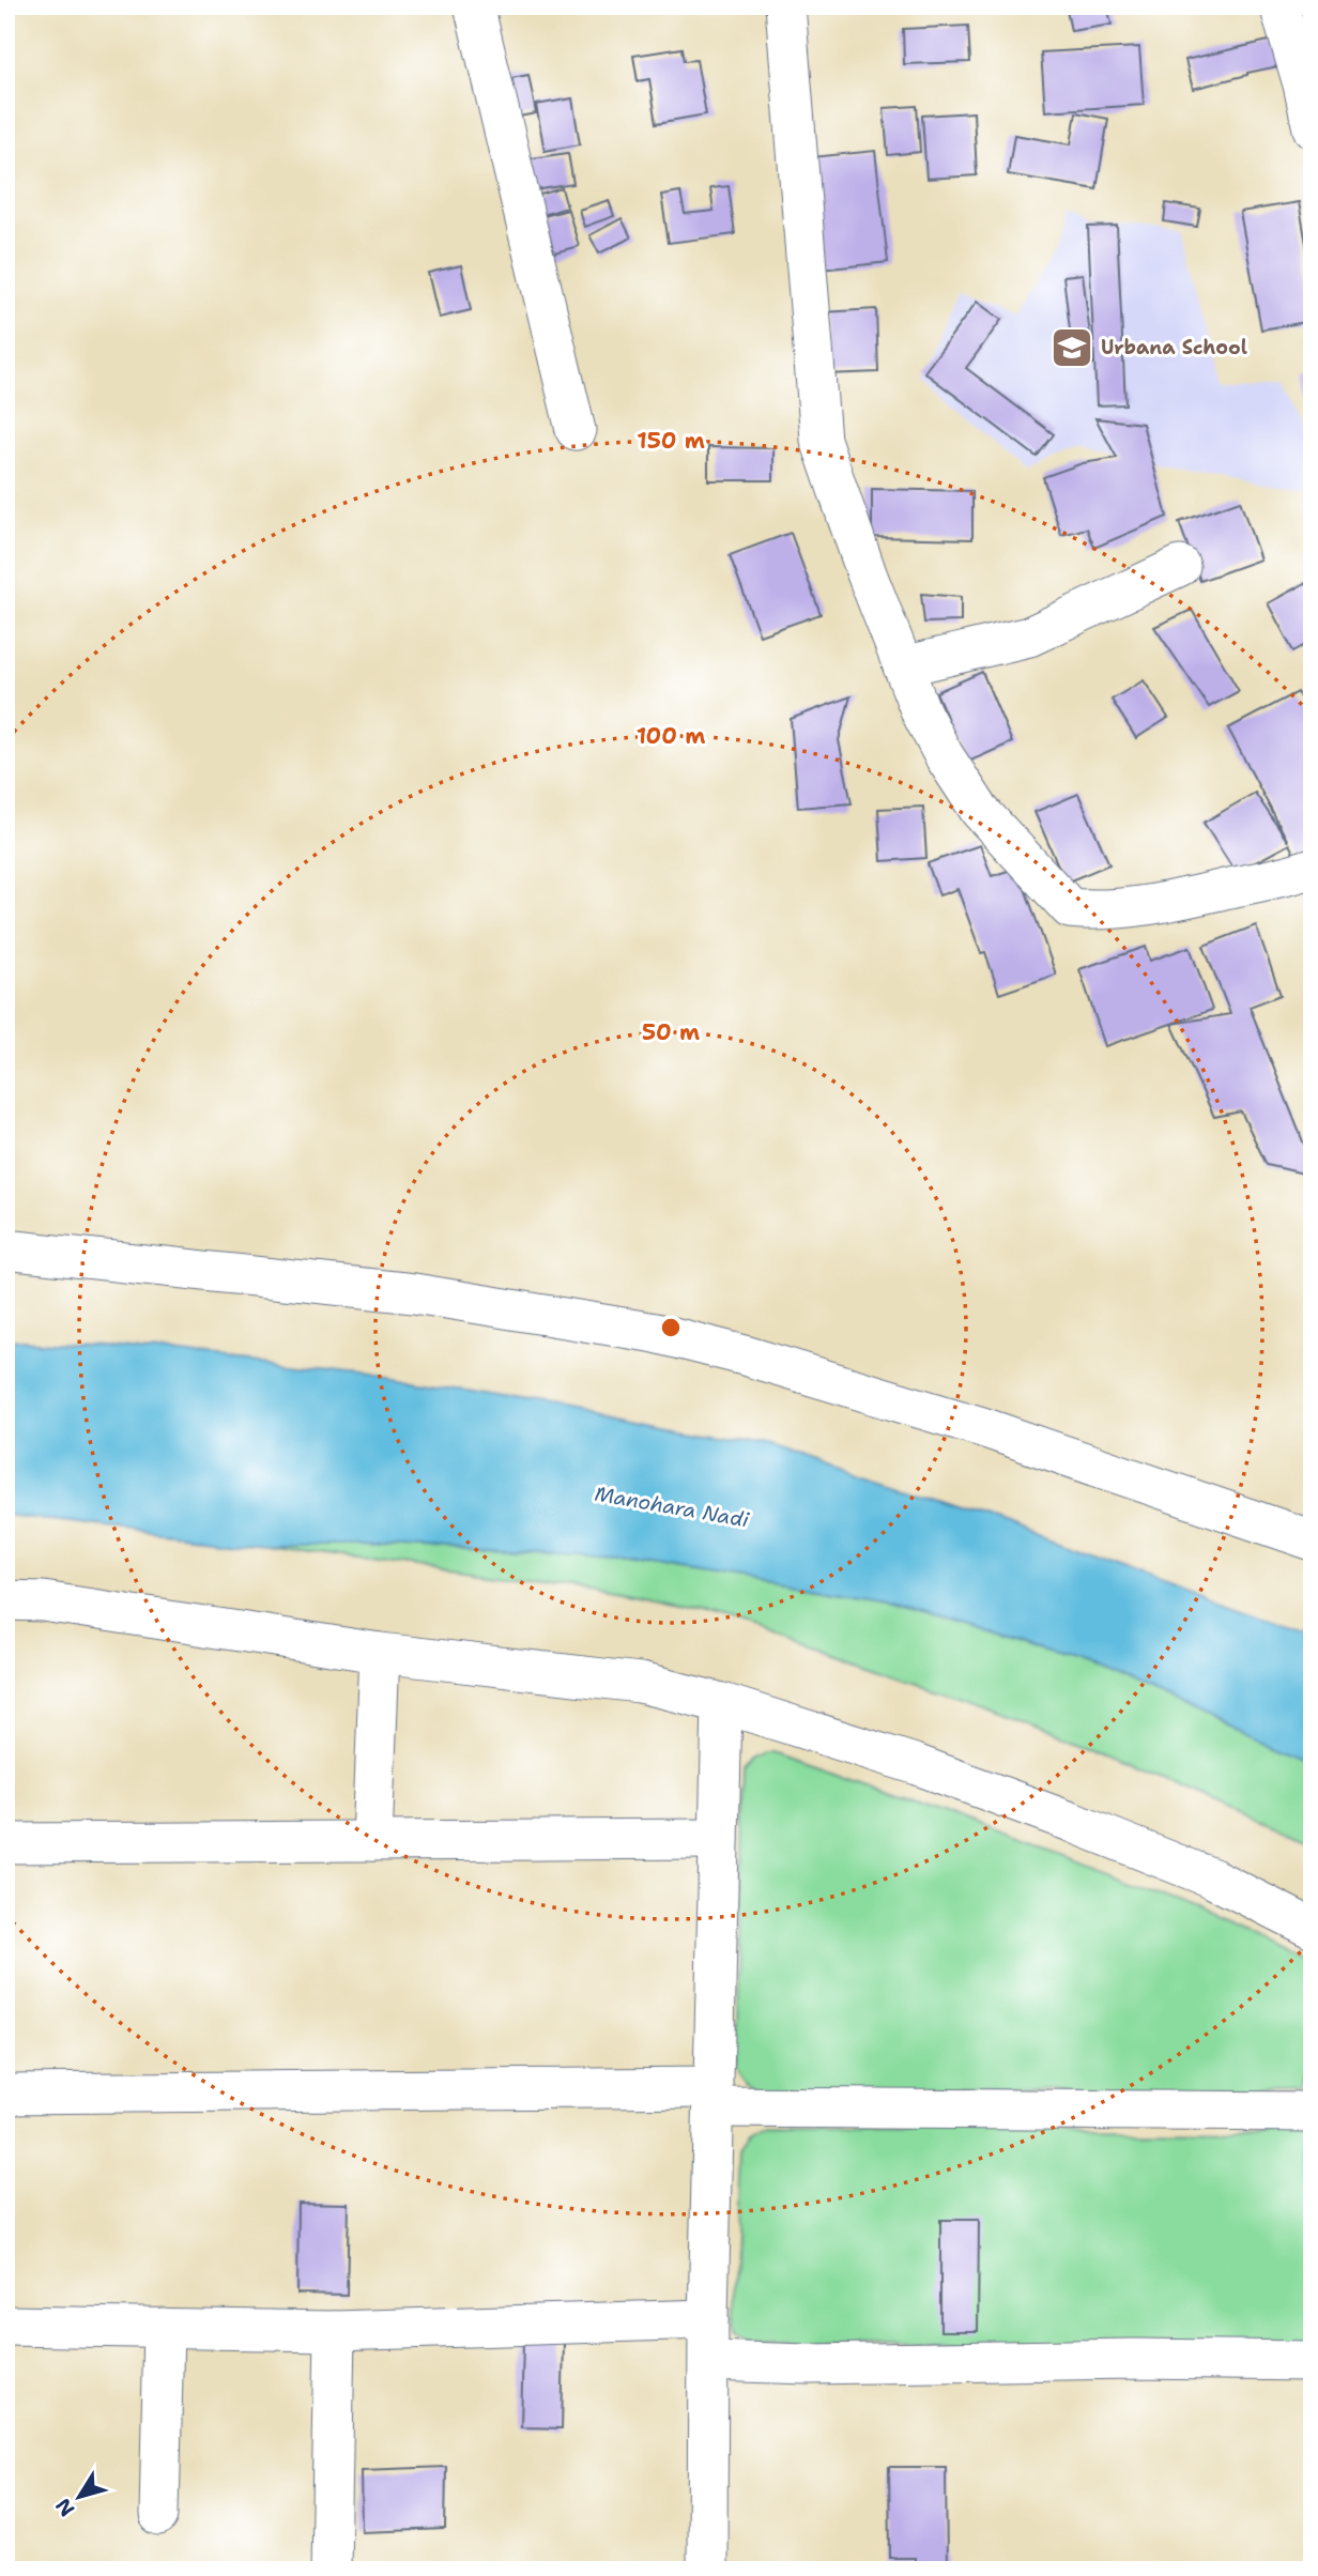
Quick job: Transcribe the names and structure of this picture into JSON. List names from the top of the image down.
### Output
{
  "water": ["Manohara Nadi"],
  "places": {
    "school or university": ["Urbana School"]
  },
  "north": "bottom left",
  "rings": ["150 m", "100 m", "50 m"]
}
